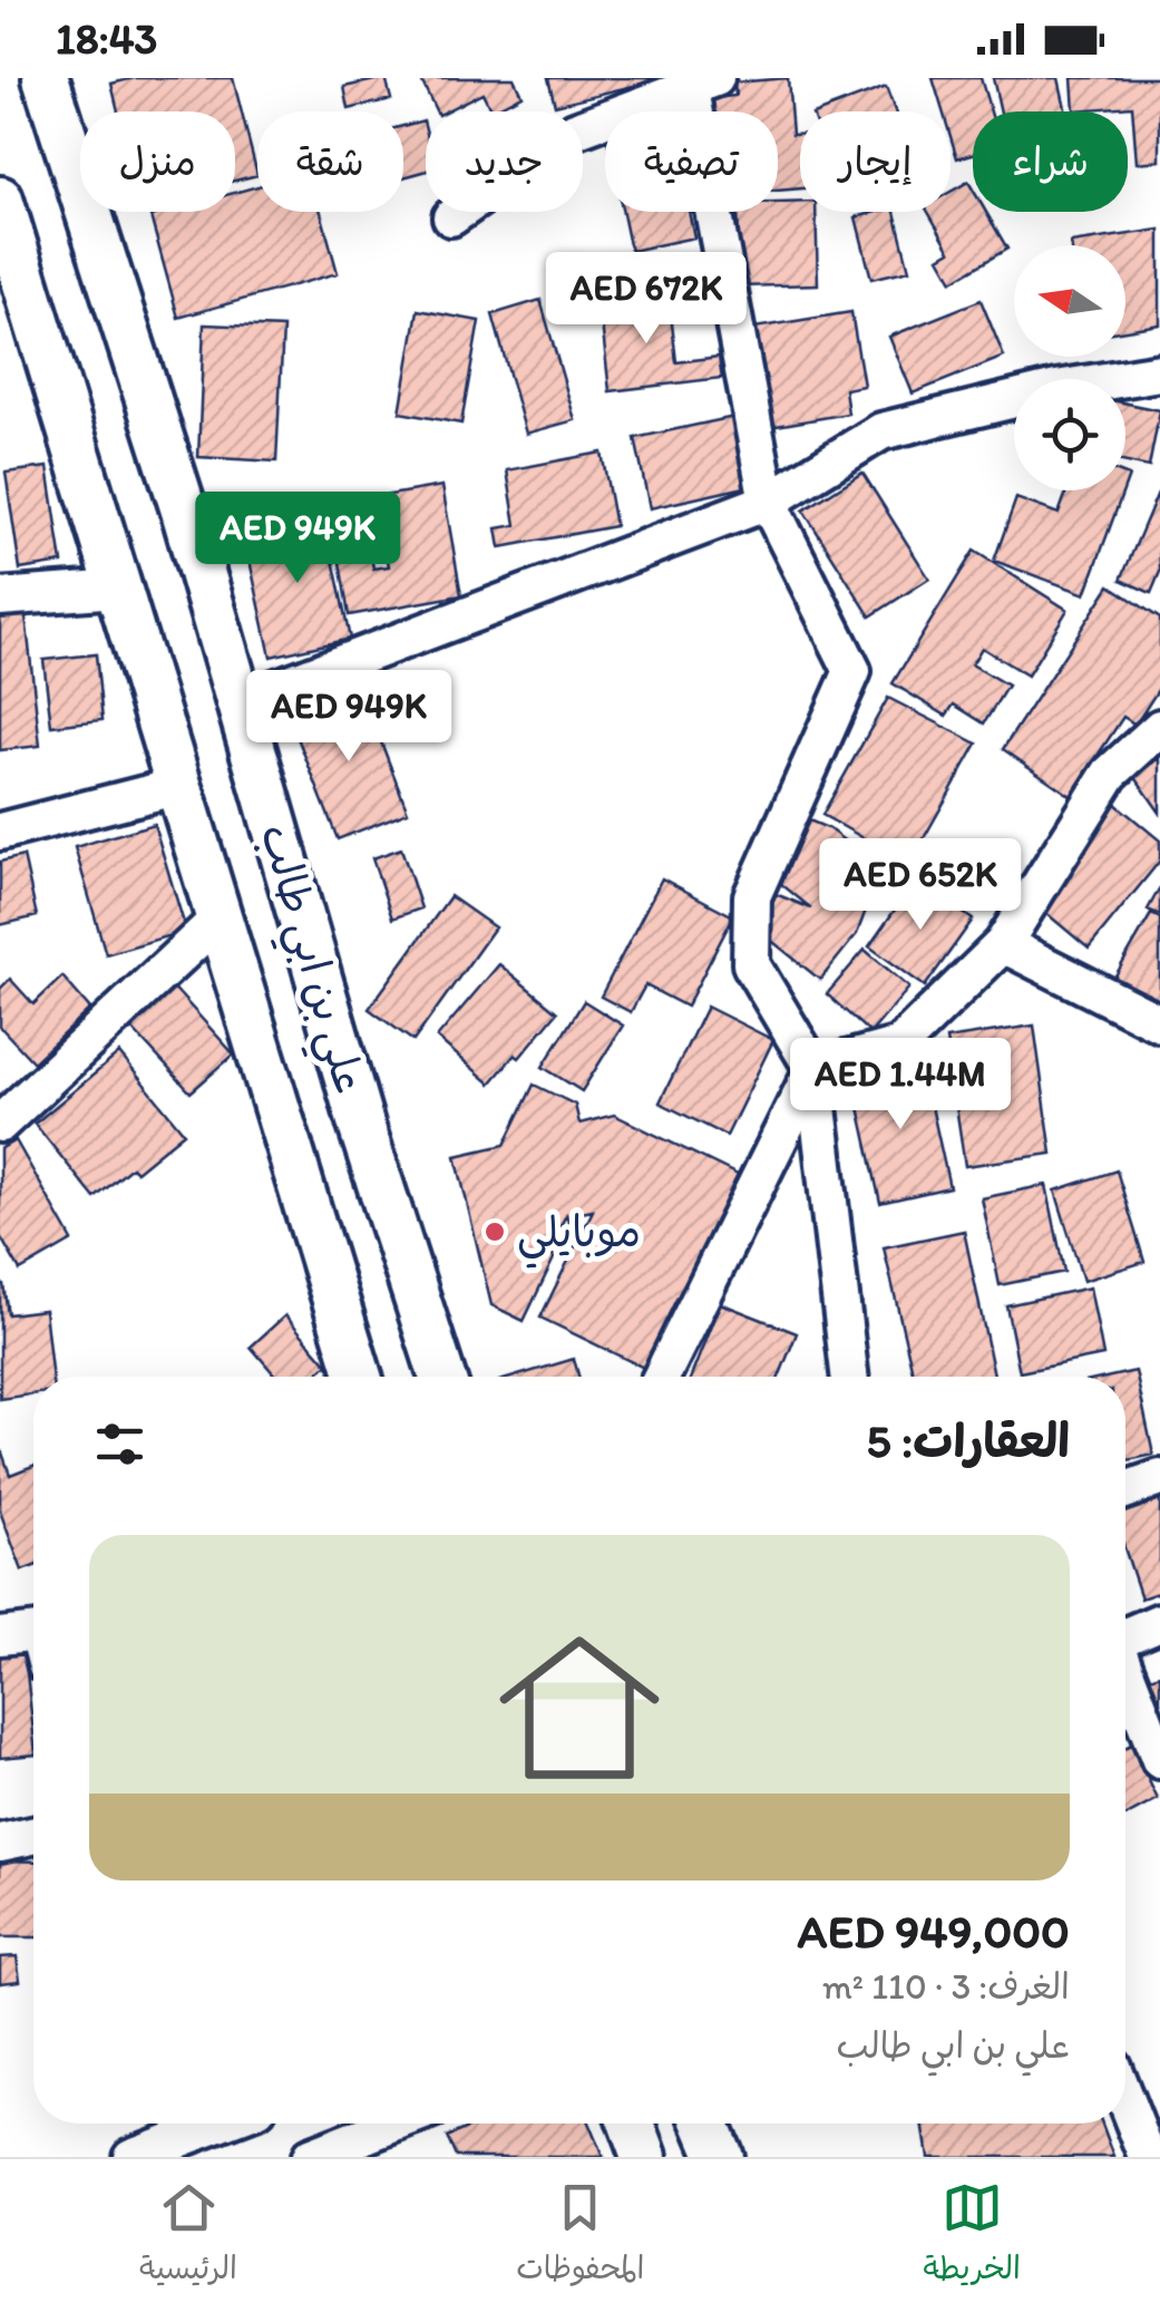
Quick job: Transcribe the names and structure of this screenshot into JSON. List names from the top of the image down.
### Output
{
  "streets": {
    "main road": ["علي بن ابي طالب"]
  },
  "places": ["موبايلي"],
  "north": "left",
  "page": {
    "status": "18:43",
    "chip": [
      "شراء",
      "إيجار",
      "تصفية",
      "جديد",
      "شقة",
      "منزل"
    ],
    "price": [
      "AED 672K",
      "AED 949K",
      "AED 949K",
      "AED 652K",
      "AED 1.44M"
    ],
    "heading": "العقارات: 5",
    "list": [
      {
        "name": "AED 949,000",
        "note": "الغرف: 3 · 110 m² · علي بن ابي طالب"
      }
    ],
    "tabs": ["الخريطة", "المحفوظات", "الرئيسية"]
  }
}
